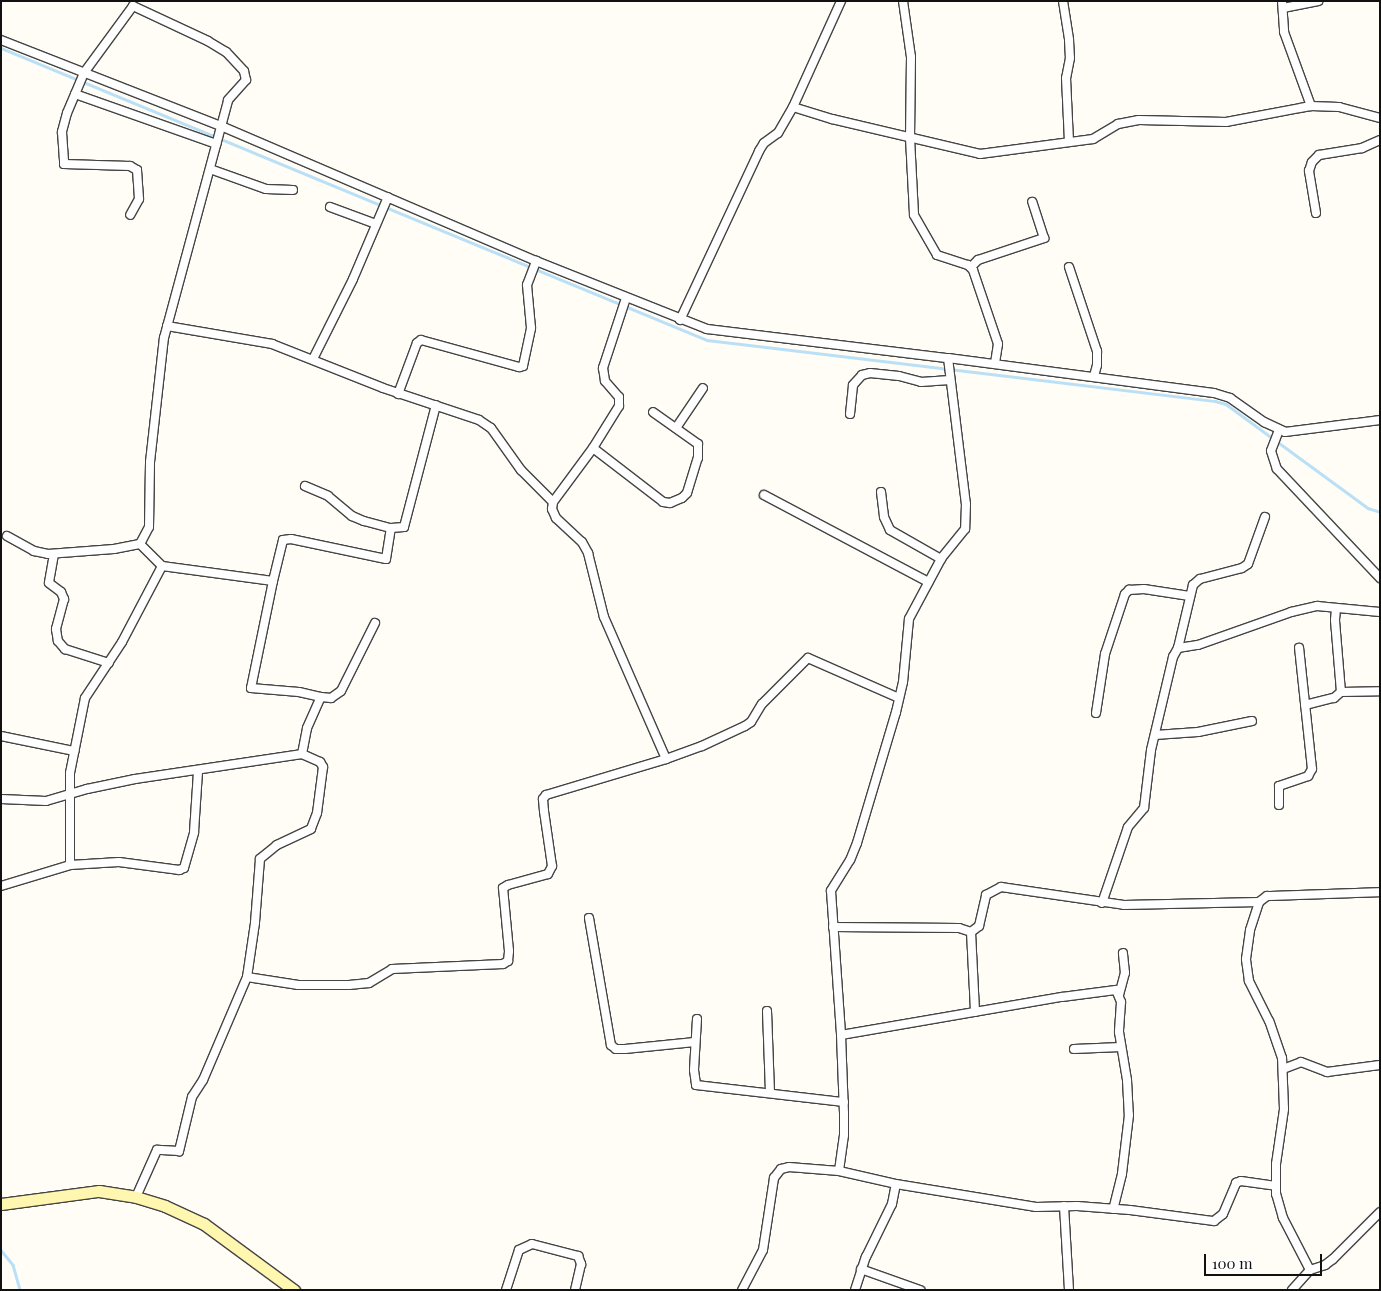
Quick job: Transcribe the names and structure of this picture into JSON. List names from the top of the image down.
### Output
{
  "scale_bar": "100 m"
}
